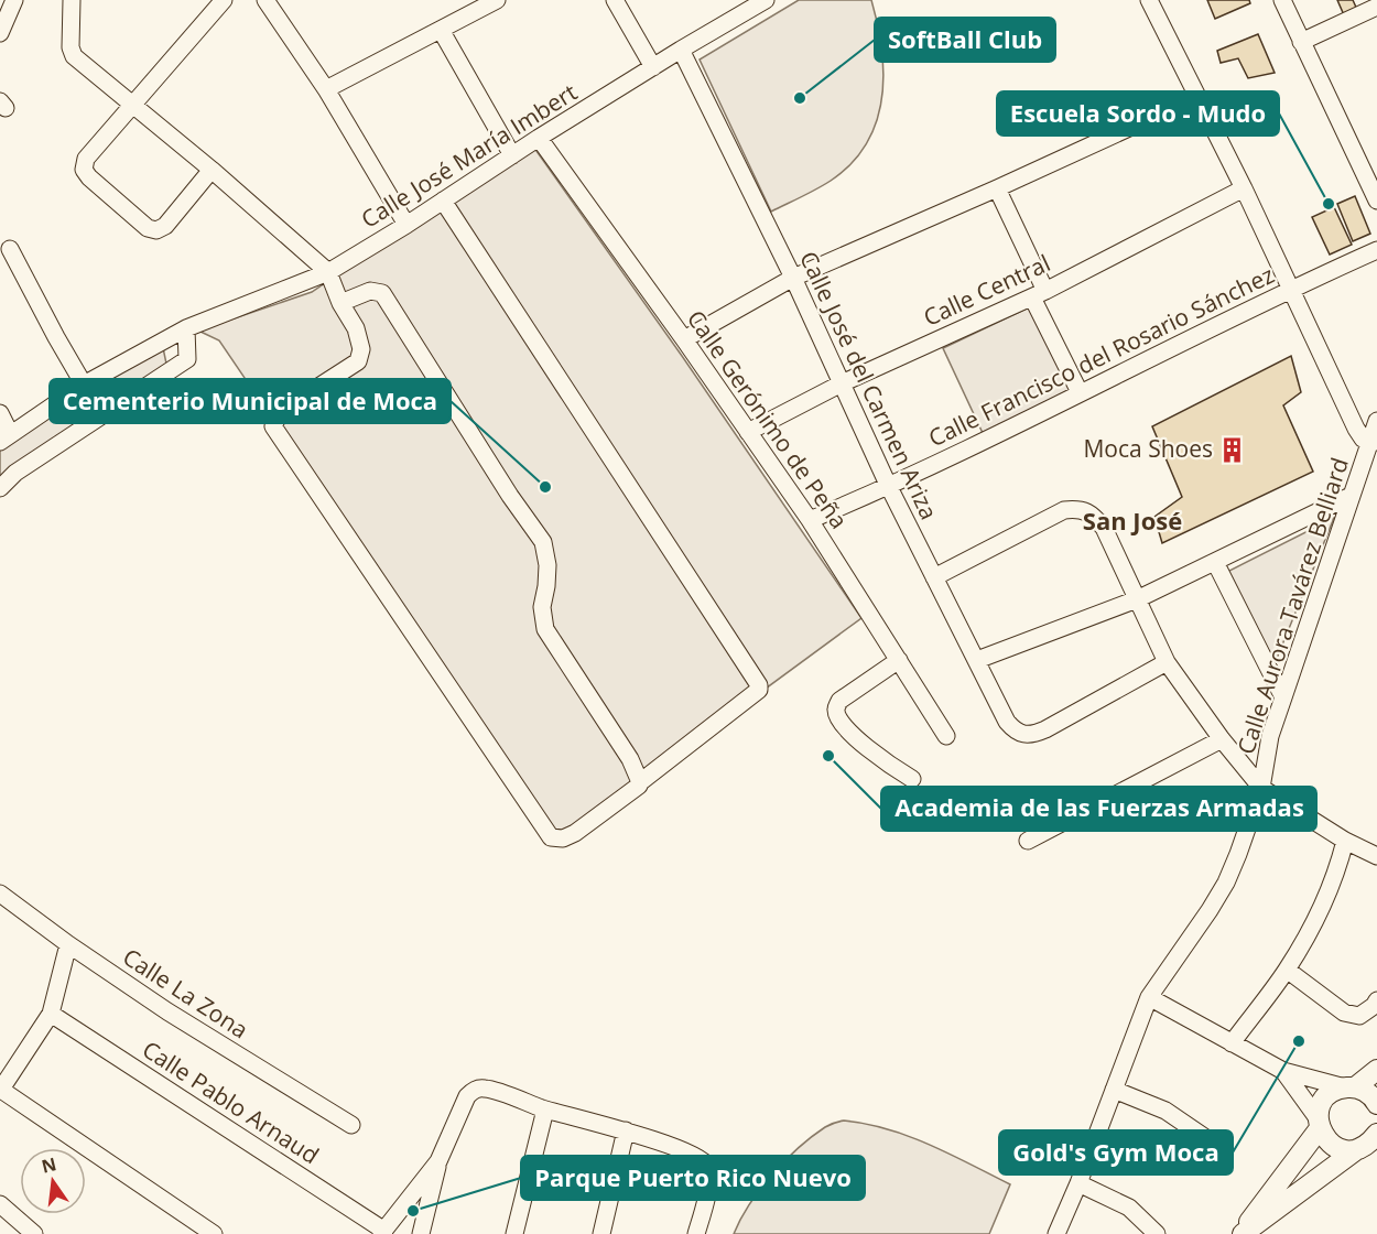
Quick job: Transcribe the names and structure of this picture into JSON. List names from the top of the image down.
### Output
{
  "streets": {
    "street": [
      "Calle José María Imbert",
      "Calle Central",
      "Calle Francisco del Rosario Sánchez",
      "Calle José del Carmen Ariza",
      "Calle Gerónimo de Peña",
      "Calle Aurora Tavárez Belliard",
      "Calle La Zona",
      "Calle Pablo Arnaud"
    ]
  },
  "crossings": [
    ["Calle José María Imbert", "Calle José del Carmen Ariza"],
    ["Calle José María Imbert", "Calle Gerónimo de Peña"],
    ["Calle Central", "Calle José del Carmen Ariza"],
    ["Calle Central", "Calle Gerónimo de Peña"],
    ["Calle Francisco del Rosario Sánchez", "Calle José del Carmen Ariza"],
    ["Calle Francisco del Rosario Sánchez", "Calle Gerónimo de Peña"]
  ],
  "districts": ["San José"],
  "places": {
    "other": [
      "SoftBall Club",
      "Escuela Sordo - Mudo",
      "Cementerio Municipal de Moca",
      "Academia de las Fuerzas Armadas",
      "Gold's Gym Moca",
      "Parque Puerto Rico Nuevo"
    ],
    "building": ["Moca Shoes"]
  },
  "north": "top"
}
